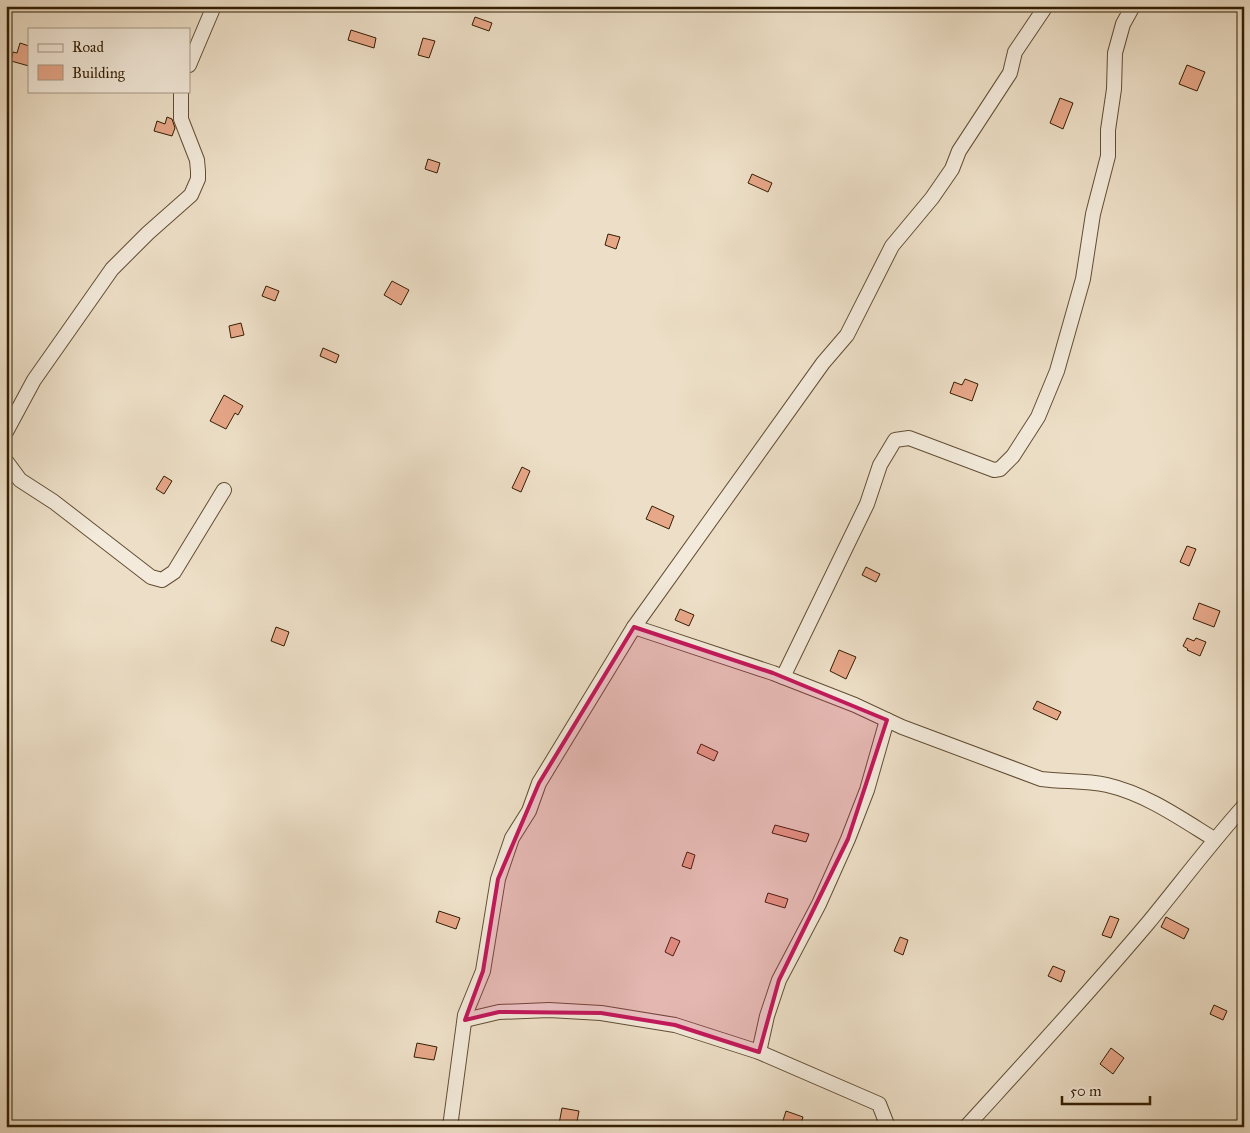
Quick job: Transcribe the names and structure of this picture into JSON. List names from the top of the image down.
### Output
{
  "legend": ["Road", "Building"],
  "scale_bar": "50 m"
}
